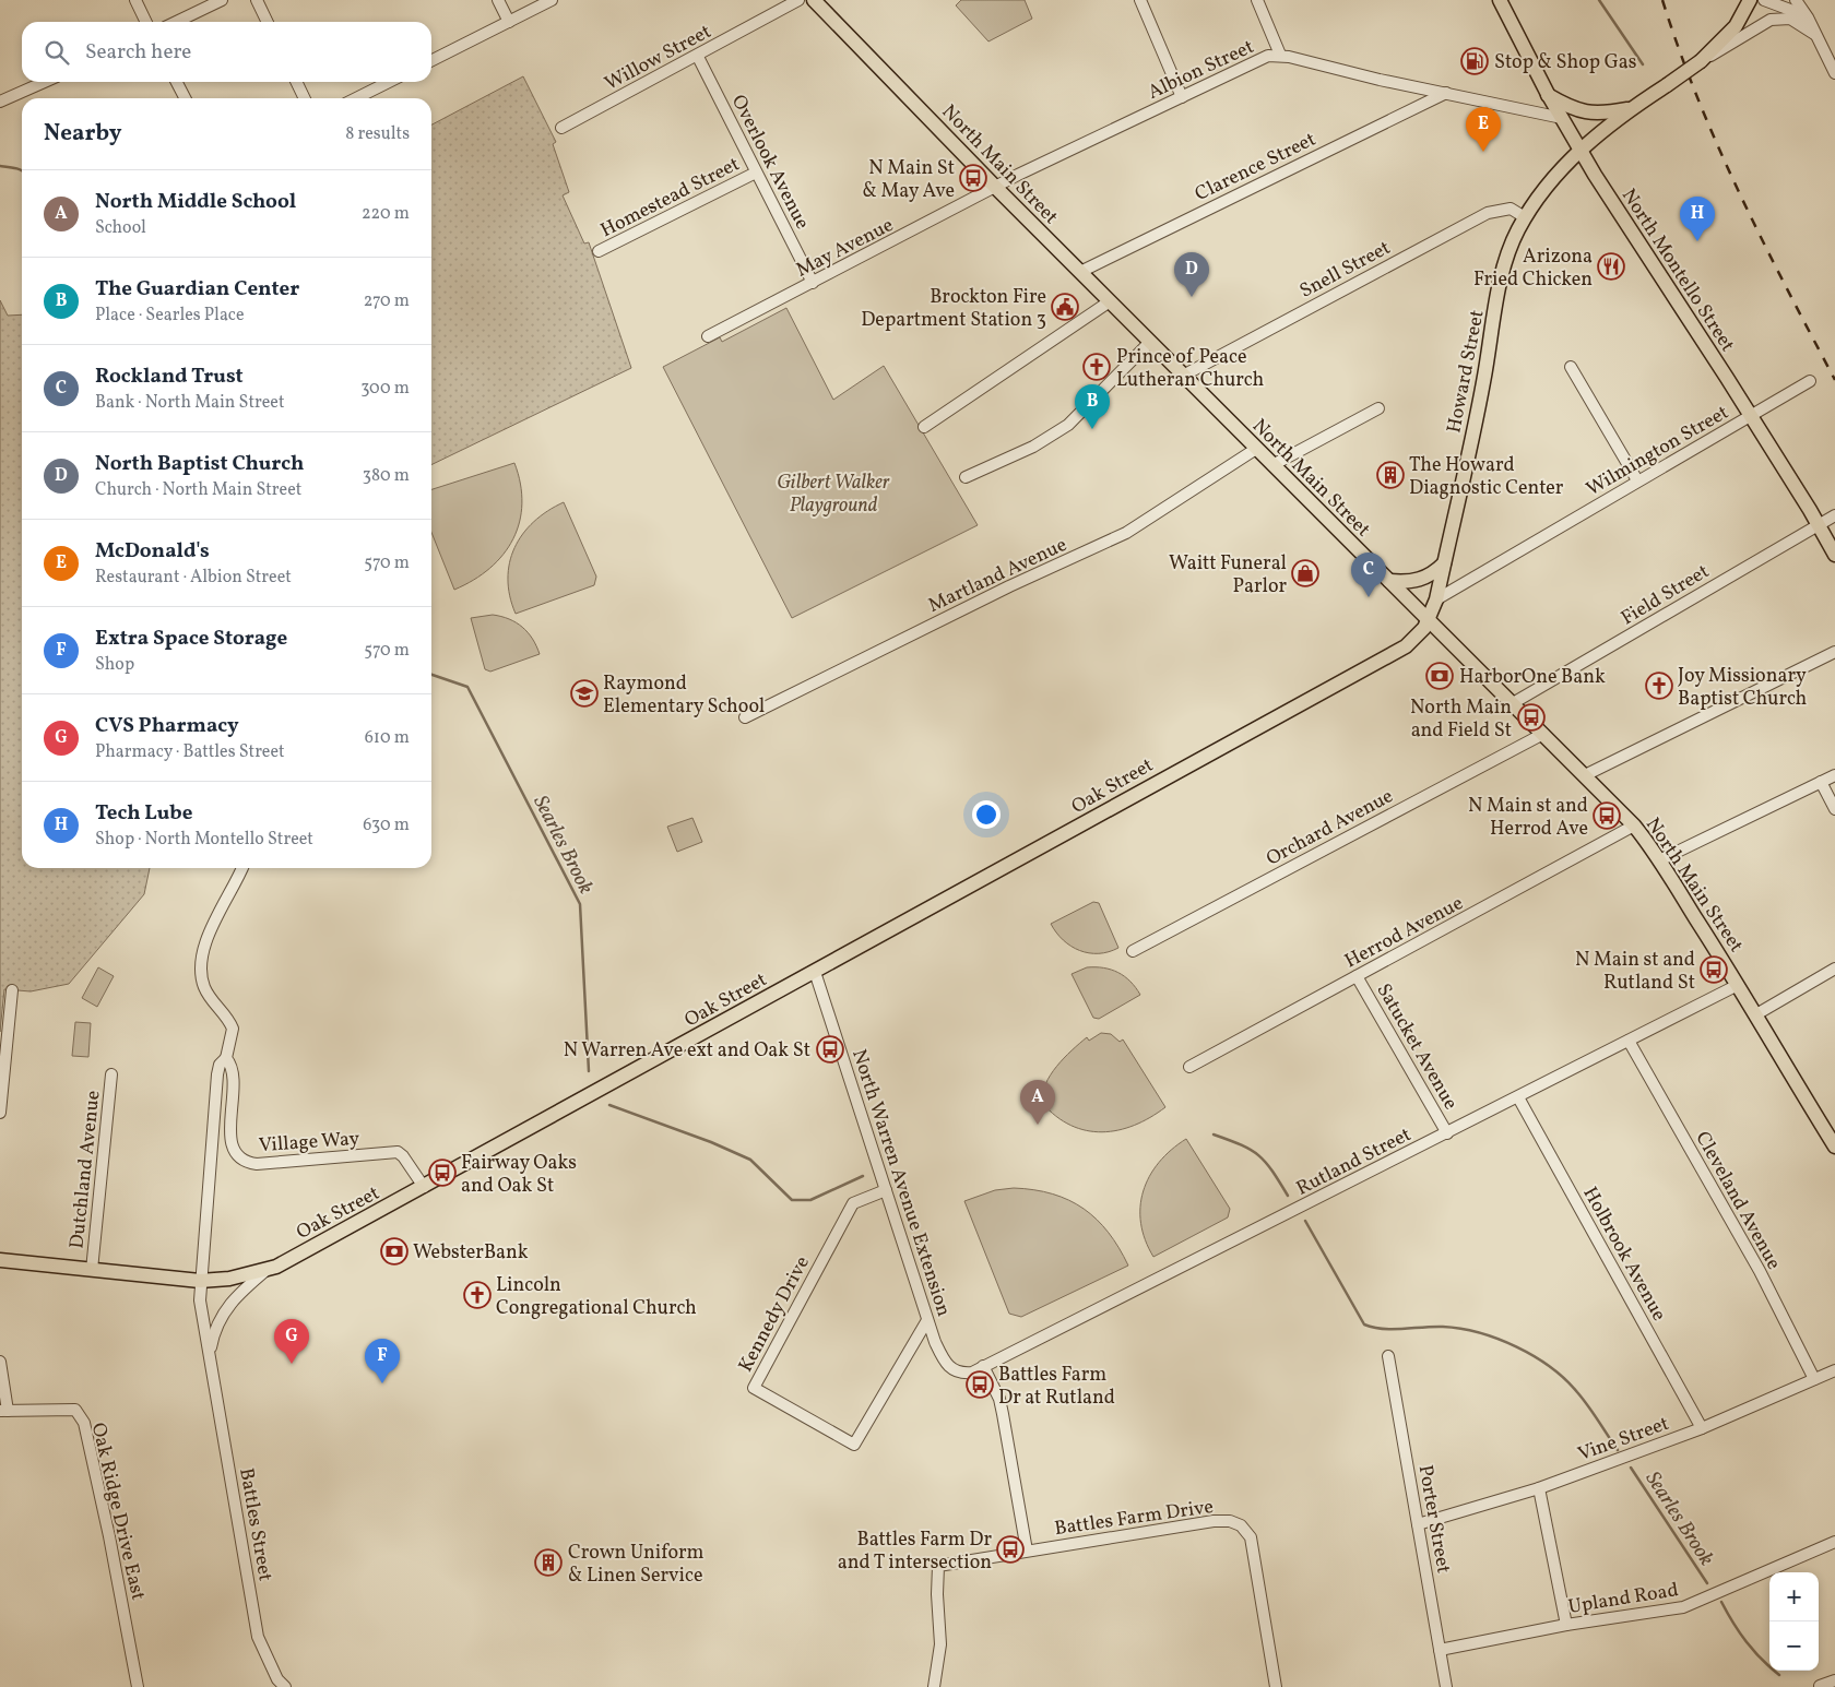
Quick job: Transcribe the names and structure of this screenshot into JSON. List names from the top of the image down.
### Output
{
  "streets": {
    "main road": [
      "North Main Street",
      "North Montello Street",
      "Howard Street",
      "Oak Street"
    ],
    "street": [
      "Willow Street",
      "Albion Street",
      "Overlook Avenue",
      "Clarence Street",
      "Homestead Street",
      "May Avenue",
      "Snell Street",
      "Wilmington Street",
      "Martland Avenue",
      "Field Street",
      "Orchard Avenue",
      "Herrod Avenue",
      "Satucket Avenue",
      "Village Way",
      "Rutland Street",
      "Dutchland Avenue",
      "North Warren Avenue Extension",
      "Cleveland Avenue",
      "Holbrook Avenue",
      "Kennedy Drive",
      "Vine Street",
      "Oak Ridge Drive East",
      "Battles Farm Drive",
      "Porter Street",
      "Battles Street",
      "Upland Road"
    ]
  },
  "crossings": [
    ["Willow Street", "Overlook Avenue"],
    ["Albion Street", "North Main Street"],
    ["Albion Street", "Clarence Street"],
    ["Albion Street", "May Avenue"],
    ["Albion Street", "North Montello Street"],
    ["Overlook Avenue", "Homestead Street"],
    ["Overlook Avenue", "May Avenue"],
    ["North Main Street", "Clarence Street"],
    ["North Main Street", "May Avenue"],
    ["North Main Street", "Snell Street"],
    ["North Main Street", "Howard Street"],
    ["North Main Street", "Martland Avenue"],
    ["North Main Street", "Field Street"],
    ["North Main Street", "Oak Street"],
    ["North Main Street", "Orchard Avenue"],
    ["North Main Street", "Herrod Avenue"],
    ["North Main Street", "Rutland Street"],
    ["Snell Street", "Howard Street"],
    ["North Montello Street", "Howard Street"],
    ["North Montello Street", "Wilmington Street"],
    ["North Montello Street", "Field Street"],
    ["Howard Street", "Wilmington Street"],
    ["Howard Street", "Oak Street"],
    ["Oak Street", "Village Way"],
    ["Oak Street", "Dutchland Avenue"],
    ["Oak Street", "North Warren Avenue Extension"],
    ["Oak Street", "Battles Street"],
    ["Herrod Avenue", "Satucket Avenue"],
    ["Satucket Avenue", "Rutland Street"],
    ["Village Way", "Battles Street"],
    ["Rutland Street", "North Warren Avenue Extension"],
    ["Rutland Street", "Cleveland Avenue"],
    ["Rutland Street", "Holbrook Avenue"],
    ["North Warren Avenue Extension", "Kennedy Drive"],
    ["Cleveland Avenue", "Vine Street"],
    ["Holbrook Avenue", "Vine Street"],
    ["Vine Street", "Porter Street"],
    ["Porter Street", "Upland Road"]
  ],
  "water": ["Searles Brook"],
  "parks": ["Gilbert Walker Playground"],
  "places": {
    "fuel station": ["Stop & Shop Gas"],
    "bus stop": [
      "N Main St & May Ave",
      "North Main and Field St",
      "N Main st and Herrod Ave",
      "N Main st and Rutland St",
      "N Warren Ave ext and Oak St",
      "Fairway Oaks and Oak St",
      "Battles Farm Dr at Rutland",
      "Battles Farm Dr and T intersection"
    ],
    "restaurant": ["Arizona Fried Chicken"],
    "public building": ["Brockton Fire Department Station 3"],
    "church": ["Prince of Peace Lutheran Church", "Joy Missionary Baptist Church", "Lincoln Congregational Church"],
    "building": ["The Howard Diagnostic Center", "Crown Uniform & Linen Service"],
    "shop": ["Waitt Funeral Parlor"],
    "bank": ["HarborOne Bank", "WebsterBank"],
    "school or university": ["Raymond Elementary School"]
  },
  "page": {
    "search": "Search here",
    "heading": ["Nearby", "8 results"],
    "pins": [
      "E",
      "H",
      "D",
      "B",
      "C",
      "A",
      "G",
      "F"
    ],
    "list": [
      {
        "mark": "A",
        "name": "North Middle School",
        "note": "School",
        "value": "220 m"
      },
      {
        "mark": "B",
        "name": "The Guardian Center",
        "note": "Place · Searles Place",
        "value": "270 m"
      },
      {
        "mark": "C",
        "name": "Rockland Trust",
        "note": "Bank · North Main Street",
        "value": "300 m"
      },
      {
        "mark": "D",
        "name": "North Baptist Church",
        "note": "Church · North Main Street",
        "value": "380 m"
      },
      {
        "mark": "E",
        "name": "McDonald's",
        "note": "Restaurant · Albion Street",
        "value": "570 m"
      },
      {
        "mark": "F",
        "name": "Extra Space Storage",
        "note": "Shop",
        "value": "570 m"
      },
      {
        "mark": "G",
        "name": "CVS Pharmacy",
        "note": "Pharmacy · Battles Street",
        "value": "610 m"
      },
      {
        "mark": "H",
        "name": "Tech Lube",
        "note": "Shop · North Montello Street",
        "value": "630 m"
      }
    ],
    "map_buttons": ["+", "−"]
  }
}
